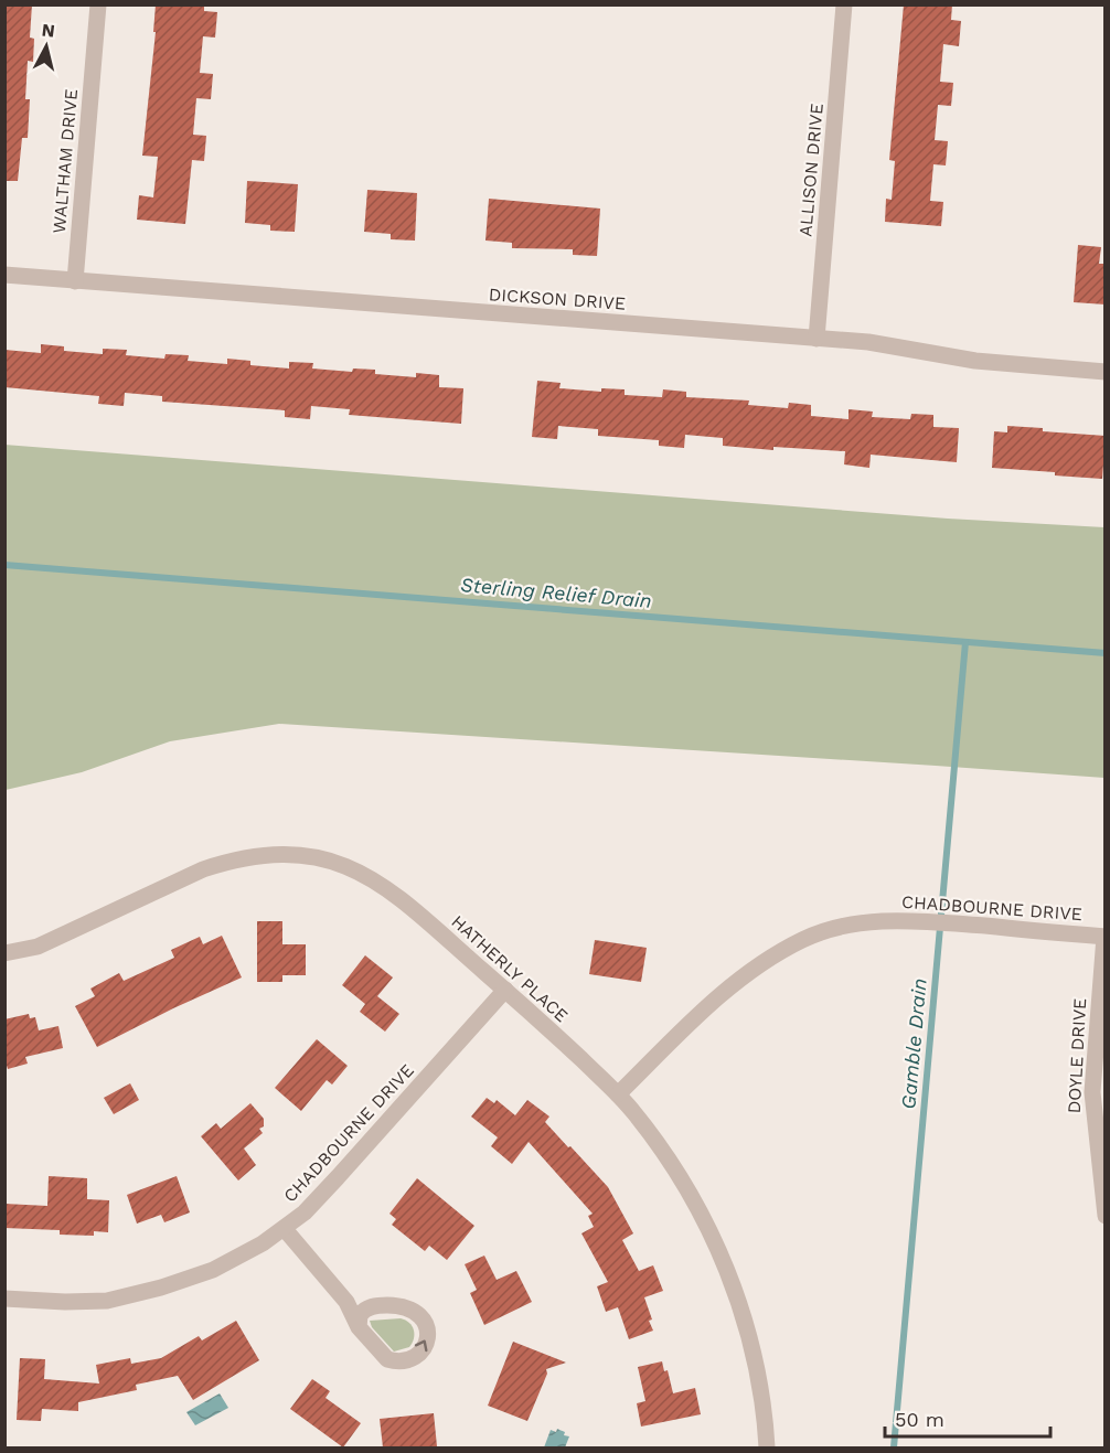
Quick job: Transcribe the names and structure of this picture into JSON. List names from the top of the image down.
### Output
{
  "streets": {
    "street": [
      "WALTHAM DRIVE",
      "ALLISON DRIVE",
      "DICKSON DRIVE",
      "CHADBOURNE DRIVE",
      "HATHERLY PLACE",
      "DOYLE DRIVE"
    ]
  },
  "crossings": [
    ["WALTHAM DRIVE", "DICKSON DRIVE"],
    ["ALLISON DRIVE", "DICKSON DRIVE"],
    ["CHADBOURNE DRIVE", "HATHERLY PLACE"],
    ["CHADBOURNE DRIVE", "DOYLE DRIVE"]
  ],
  "water": ["Sterling Relief Drain", "Gamble Drain"],
  "scale_bar": "50 m",
  "north": "top"
}
